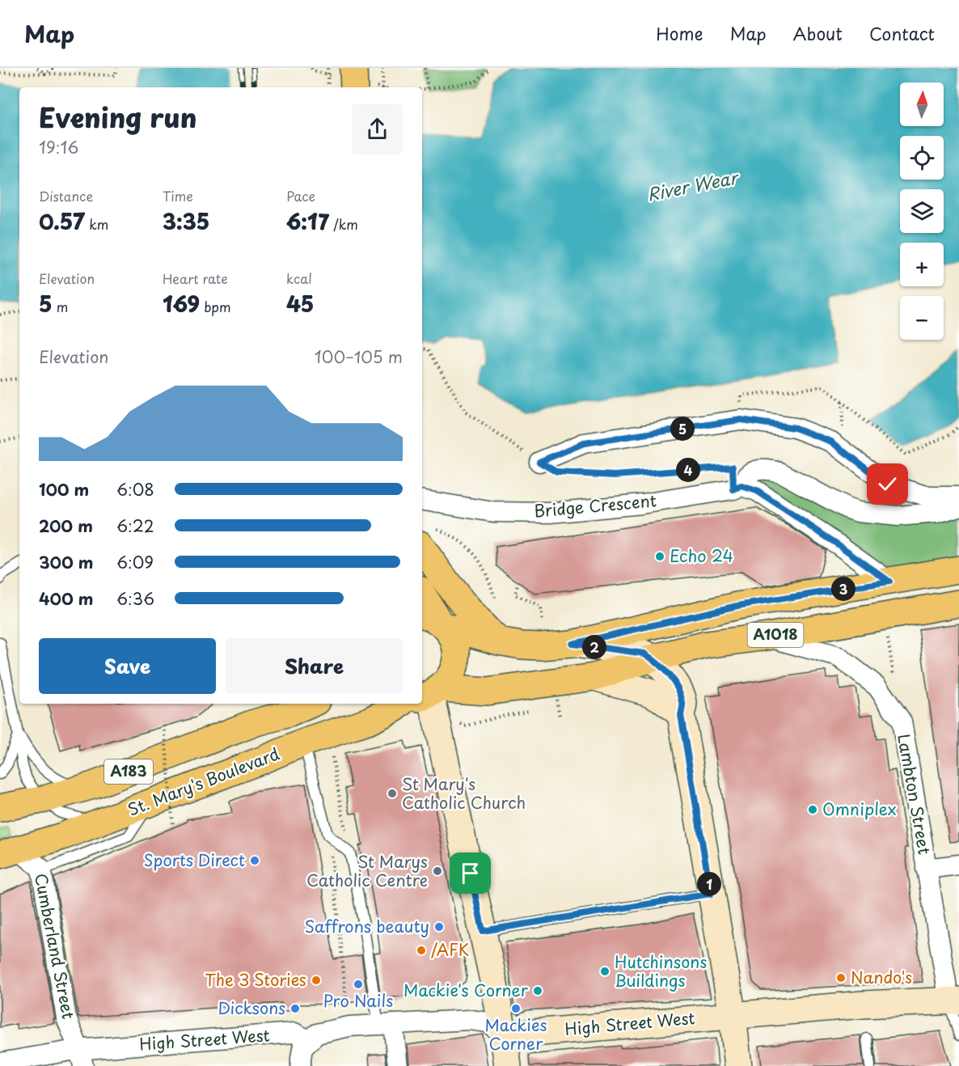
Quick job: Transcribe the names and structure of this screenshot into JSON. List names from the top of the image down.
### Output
{
  "streets": {
    "main road": ["A1018", "A183", "St. Mary's Boulevard"],
    "street": [
      "Bridge Crescent",
      "Lambton Street",
      "Cumberland Street",
      "High Street West"
    ]
  },
  "crossings": [
    ["A1018", "Lambton Street"],
    ["St. Mary's Boulevard", "Cumberland Street"],
    ["Lambton Street", "High Street West"],
    ["Cumberland Street", "High Street West"]
  ],
  "water": ["River Wear"],
  "places": [
    "Echo 24",
    "St Mary's Catholic Church",
    "Omniplex",
    "Sports Direct",
    "St Marys Catholic Centre",
    "Saffrons beauty",
    "/AFK",
    "Hutchinsons Buildings",
    "Nando's",
    "The 3 Stories",
    "Pro Nails",
    "Mackie's Corner",
    "Dicksons",
    "Mackies Corner"
  ],
  "north": "top",
  "page": {
    "header": "Map",
    "nav": [
      "Home",
      "Map",
      "About",
      "Contact"
    ],
    "map_buttons": ["+", "−"],
    "heading": ["Evening run", "19:16"],
    "stats": [
      ["Distance", "0.57 km"],
      ["Time", "3:35"],
      ["Pace", "6:17 /km"],
      ["Elevation", "5 m"],
      ["Heart rate", "169 bpm"],
      ["kcal", "45"]
    ],
    "chart": ["Elevation", "100–105 m"],
    "pins": [
      "5",
      "4",
      "3",
      "2",
      "1"
    ],
    "list": [
      {
        "name": "100 m",
        "note": "6:08"
      },
      {
        "name": "200 m",
        "note": "6:22"
      },
      {
        "name": "300 m",
        "note": "6:09"
      },
      {
        "name": "400 m",
        "note": "6:36"
      }
    ],
    "buttons": ["Save", "Share"]
  }
}
